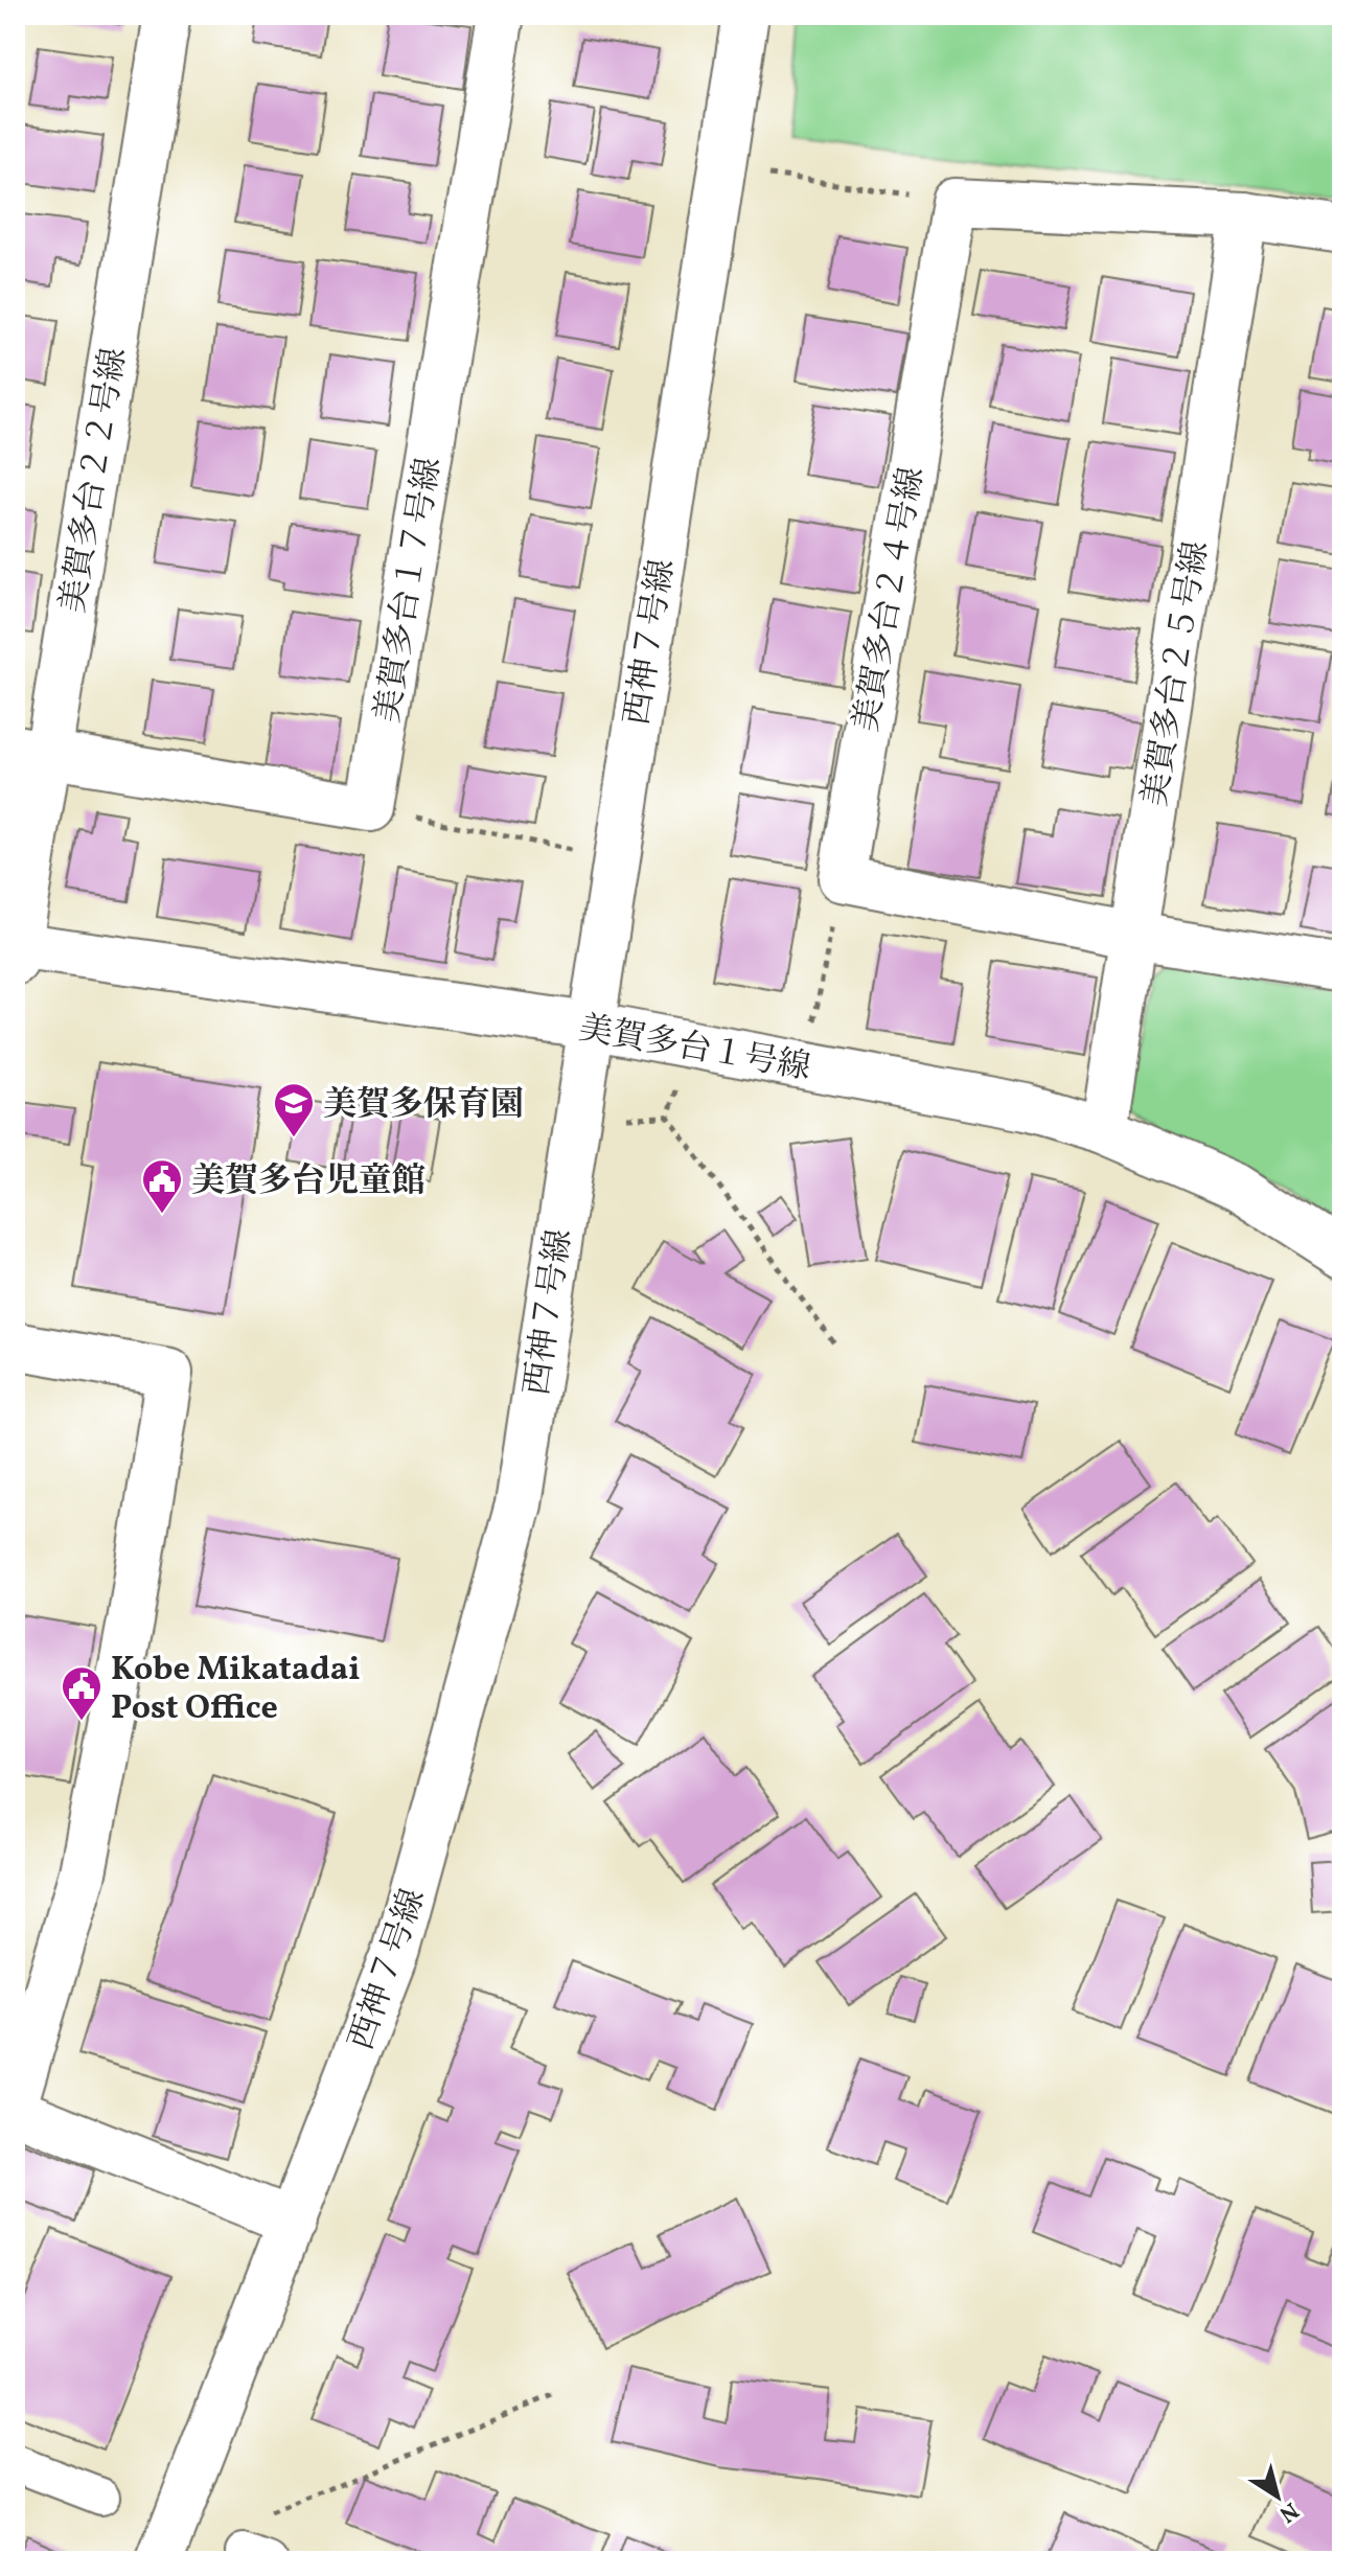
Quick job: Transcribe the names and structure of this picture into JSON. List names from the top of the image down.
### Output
{
  "streets": {
    "street": [
      "美賀多台２２号線",
      "美賀多台１７号線",
      "美賀多台２４号線",
      "西神７号線",
      "美賀多台２５号線",
      "美賀多台１号線"
    ]
  },
  "crossings": [
    ["美賀多台２２号線", "美賀多台１号線"],
    ["西神７号線", "美賀多台１号線"],
    ["美賀多台２５号線", "美賀多台１号線"]
  ],
  "places": {
    "school or university": ["美賀多保育園"],
    "public building": ["美賀多台児童館", "Kobe Mikatadai Post Office"]
  },
  "north": "bottom right"
}
